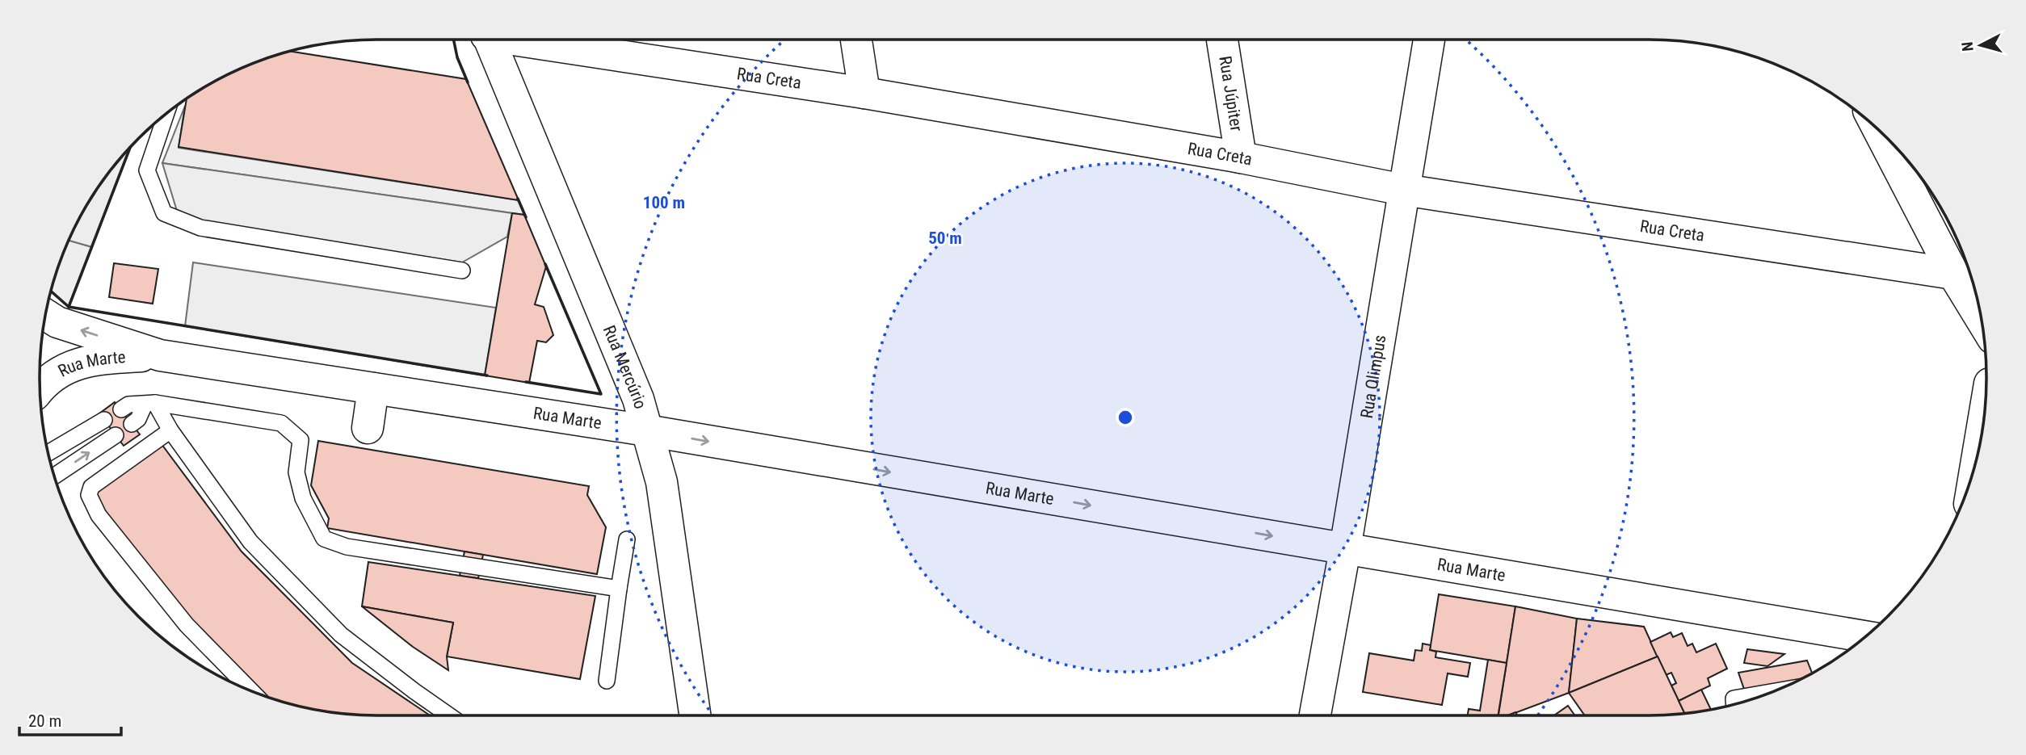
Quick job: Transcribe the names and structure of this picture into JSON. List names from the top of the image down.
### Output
{
  "streets": {
    "street": [
      "Rua Creta",
      "Rua Júpiter",
      "Rua Marte",
      "Rua Mercúrio",
      "Rua Olimpus"
    ]
  },
  "crossings": [
    ["Rua Creta", "Rua Júpiter"],
    ["Rua Creta", "Rua Olimpus"],
    ["Rua Marte", "Rua Mercúrio"],
    ["Rua Marte", "Rua Olimpus"]
  ],
  "scale_bar": "20 m",
  "north": "left",
  "rings": ["100 m", "50 m"]
}
